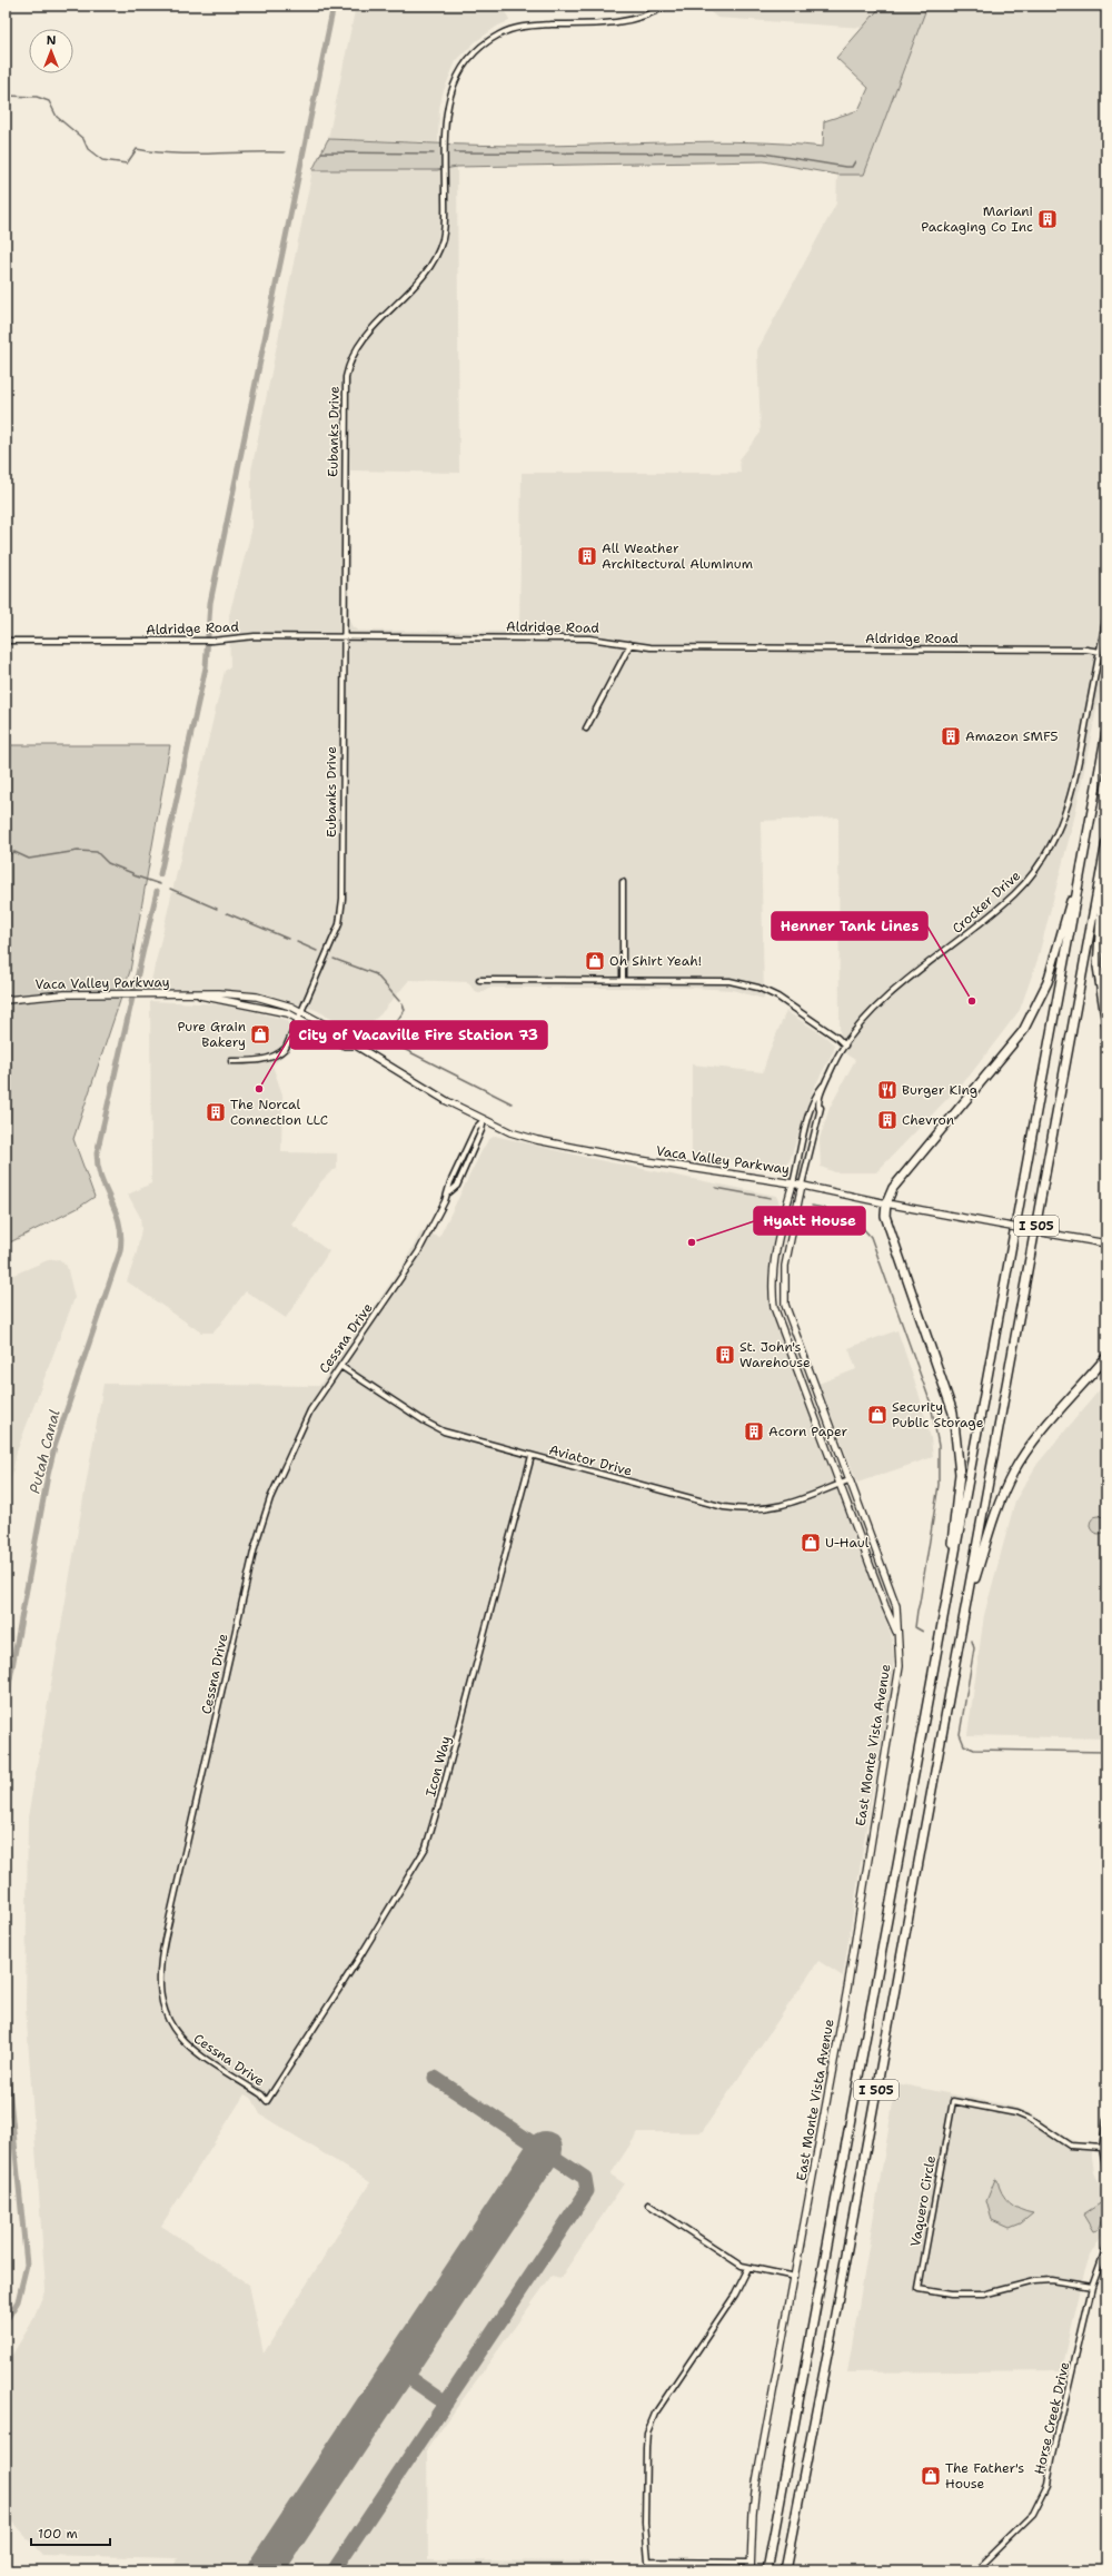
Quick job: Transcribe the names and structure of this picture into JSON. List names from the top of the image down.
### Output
{
  "streets": {
    "highway": ["I 505"],
    "street": [
      "Eubanks Drive",
      "Aldridge Road",
      "Crocker Drive",
      "Vaca Valley Parkway",
      "Cessna Drive",
      "Aviator Drive",
      "East Monte Vista Avenue",
      "Icon Way",
      "Vaquero Circle",
      "Horse Creek Drive"
    ]
  },
  "crossings": [
    ["Eubanks Drive", "Aldridge Road"],
    ["Eubanks Drive", "Vaca Valley Parkway"],
    ["Aldridge Road", "Crocker Drive"],
    ["Crocker Drive", "Vaca Valley Parkway"],
    ["Crocker Drive", "East Monte Vista Avenue"],
    ["Vaca Valley Parkway", "Cessna Drive"],
    ["Vaca Valley Parkway", "East Monte Vista Avenue"],
    ["Cessna Drive", "Aviator Drive"],
    ["Cessna Drive", "Icon Way"],
    ["Aviator Drive", "East Monte Vista Avenue"],
    ["Aviator Drive", "Icon Way"],
    ["Vaquero Circle", "Horse Creek Drive"]
  ],
  "water": ["Putah Canal"],
  "places": {
    "building": [
      "Mariani Packaging Co Inc",
      "All Weather Architectural Aluminum",
      "Amazon SMF5",
      "The Norcal Connection LLC",
      "Chevron",
      "St. John's Warehouse",
      "Acorn Paper"
    ],
    "shop": [
      "Oh Shirt Yeah!",
      "Pure Grain Bakery",
      "Security Public Storage",
      "U-Haul",
      "The Father's House"
    ],
    "other": ["Henner Tank Lines", "City of Vacaville Fire Station 73", "Hyatt House"],
    "restaurant": ["Burger King"]
  },
  "scale_bar": "100 m",
  "north": "top"
}
